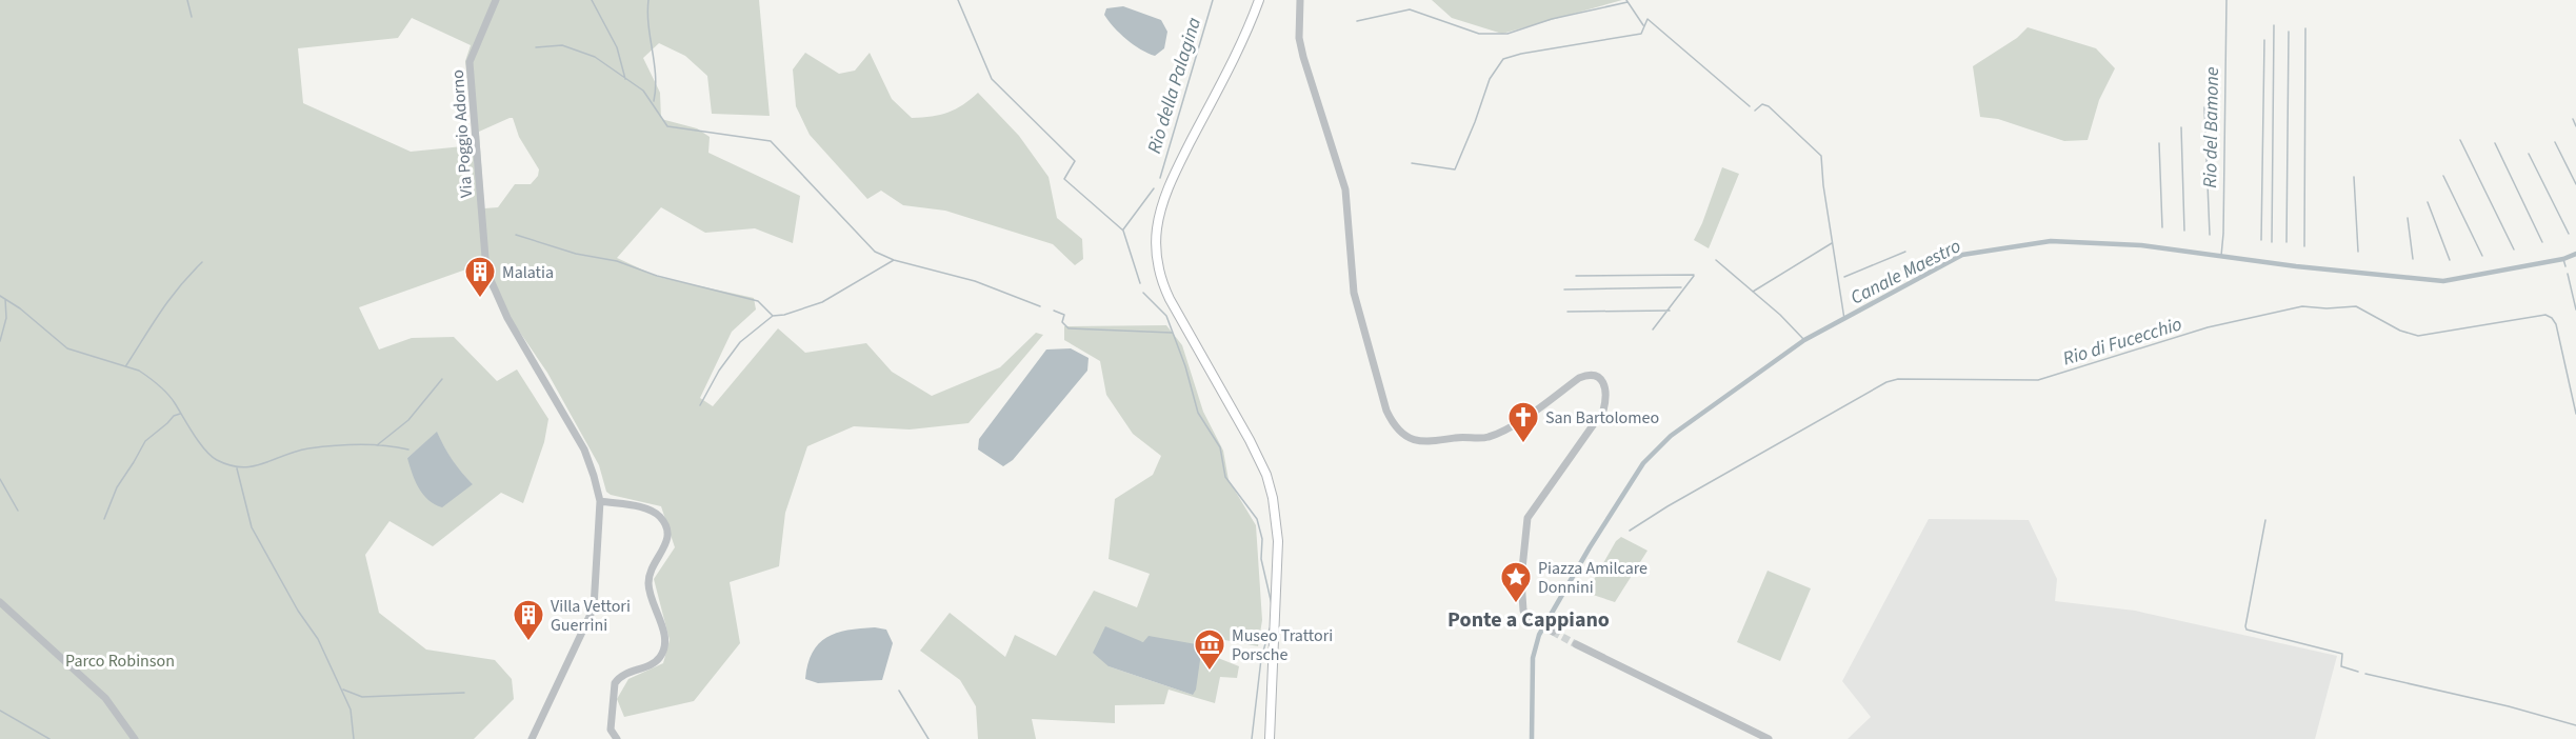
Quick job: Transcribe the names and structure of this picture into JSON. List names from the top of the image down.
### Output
{
  "streets": {
    "street": ["Via Poggio Adorno"]
  },
  "districts": ["Ponte a Cappiano"],
  "water": [
    "Rio della Palagina",
    "Rio del Bamone",
    "Canale Maestro",
    "Rio di Fucecchio"
  ],
  "parks": ["Parco Robinson"],
  "places": {
    "building": ["Malatia", "Villa Vettori Guerrini"],
    "church": ["San Bartolomeo"],
    "place": ["Piazza Amilcare Donnini"],
    "museum": ["Museo Trattori Porsche"]
  }
}
